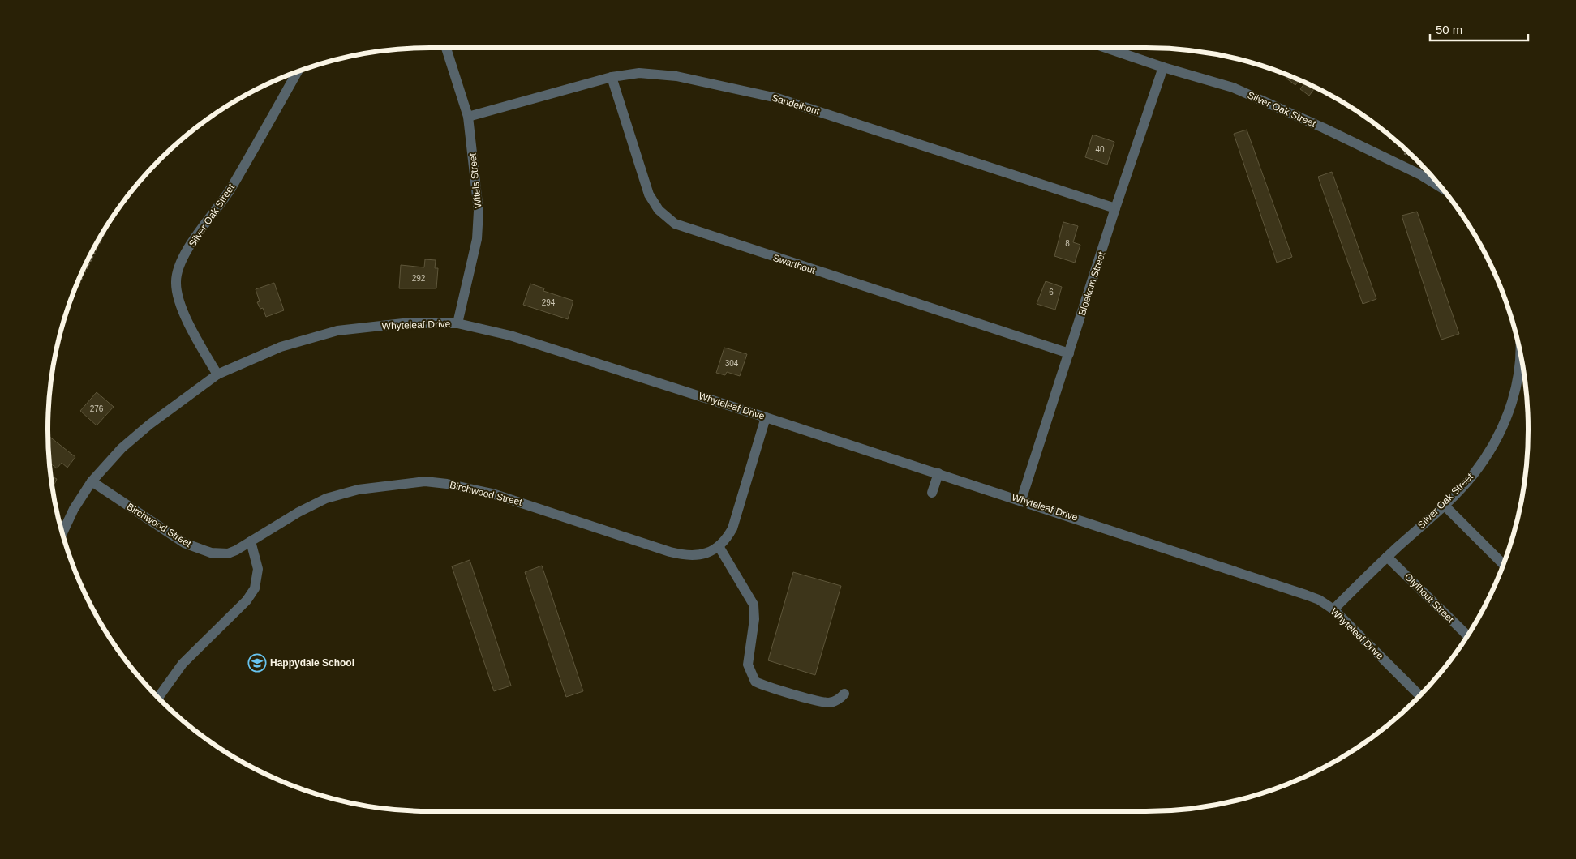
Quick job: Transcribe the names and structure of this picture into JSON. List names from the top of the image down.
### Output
{
  "streets": {
    "street": [
      "Sandelhout",
      "Silver Oak Street",
      "Witels Street",
      "Swarthout",
      "Bloekom Street",
      "Whyteleaf Drive",
      "Birchwood Street",
      "Olyfhout Street"
    ]
  },
  "crossings": [
    ["Sandelhout", "Witels Street"],
    ["Sandelhout", "Swarthout"],
    ["Sandelhout", "Bloekom Street"],
    ["Silver Oak Street", "Bloekom Street"],
    ["Silver Oak Street", "Whyteleaf Drive"],
    ["Silver Oak Street", "Olyfhout Street"],
    ["Witels Street", "Whyteleaf Drive"],
    ["Swarthout", "Bloekom Street"],
    ["Bloekom Street", "Whyteleaf Drive"],
    ["Whyteleaf Drive", "Birchwood Street"]
  ],
  "places": {
    "school or university": ["Happydale School"]
  },
  "house_numbers": [
    "40",
    "8",
    "292",
    "6",
    "294",
    "304",
    "276"
  ],
  "scale_bar": "50 m"
}
